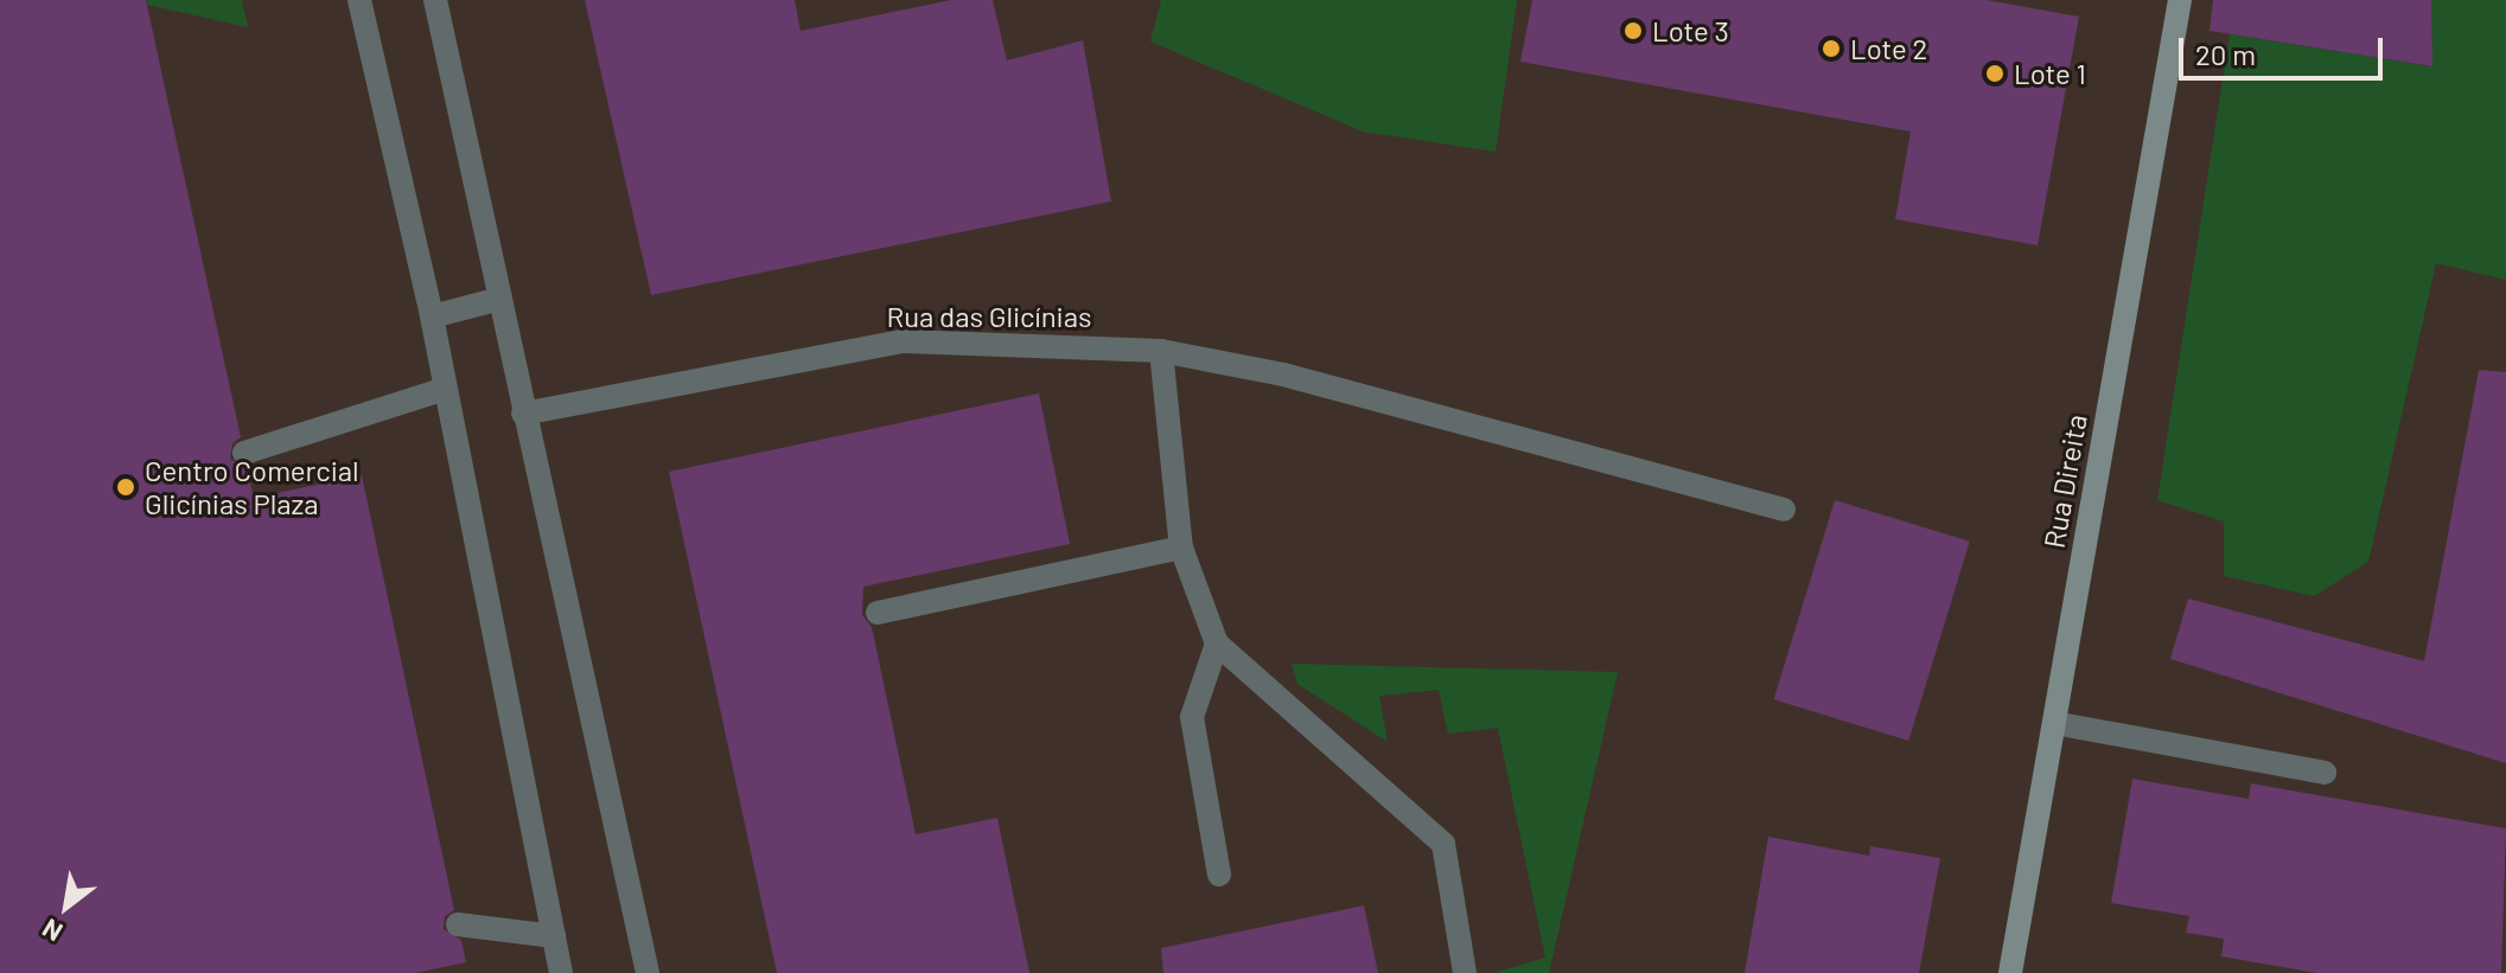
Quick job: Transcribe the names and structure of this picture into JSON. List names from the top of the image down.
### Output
{
  "streets": {
    "main road": ["Rua Direita"],
    "street": ["Rua das Glicínias"]
  },
  "places": [
    "Lote 3",
    "Lote 2",
    "Lote 1",
    "Centro Comercial Glicínias Plaza"
  ],
  "scale_bar": "20 m",
  "north": "bottom left"
}
